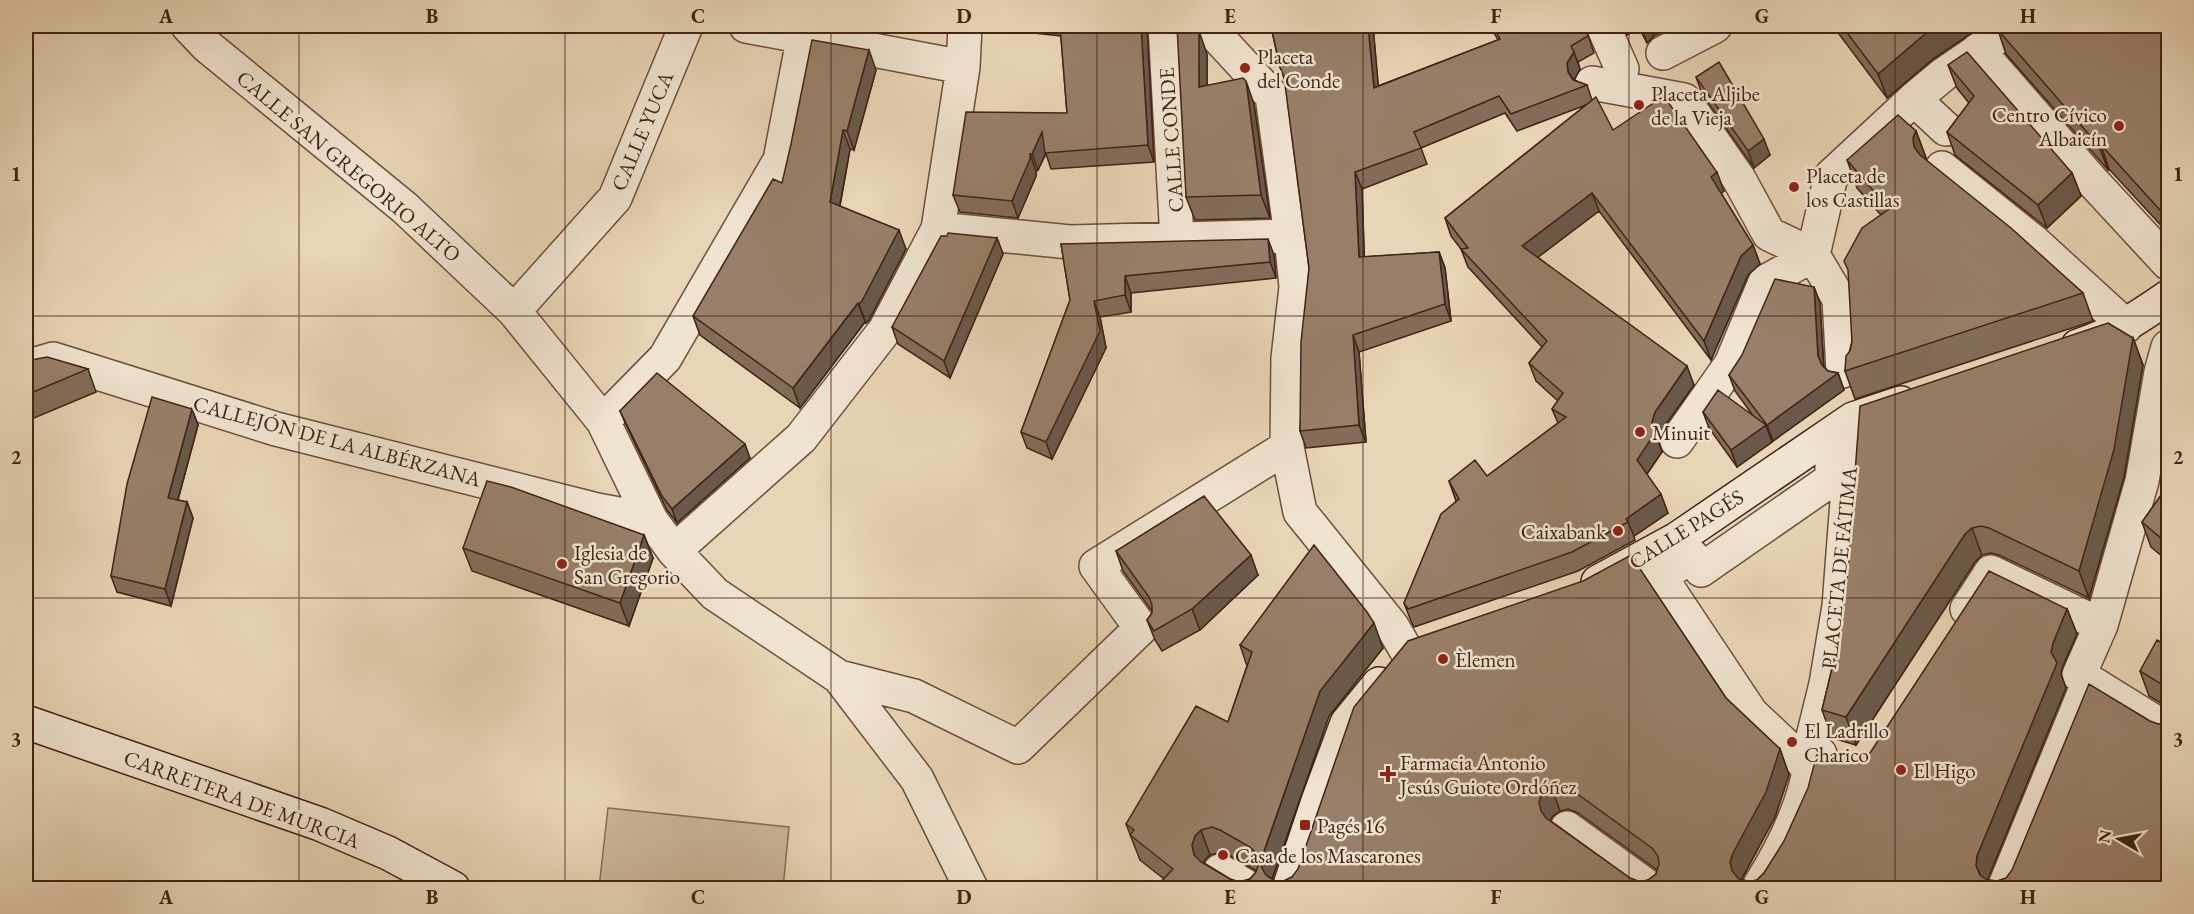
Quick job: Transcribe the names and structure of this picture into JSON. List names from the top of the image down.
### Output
{
  "streets": {
    "street": [
      "CALLE YUCA",
      "CALLE CONDE",
      "CALLE SAN GREGORIO ALTO",
      "CALLEJÓN DE LA ALBÉRZANA",
      "CALLE PAGÉS",
      "PLACETA DE FÁTIMA",
      "CARRETERA DE MURCIA"
    ]
  },
  "crossings": [
    ["CALLE YUCA", "CALLE SAN GREGORIO ALTO"],
    ["CALLE SAN GREGORIO ALTO", "CALLEJÓN DE LA ALBÉRZANA"]
  ],
  "places": {
    "other": [
      "Placeta del Conde",
      "Placeta Aljibe de la Vieja",
      "Centro Cívico Albaicín",
      "Placeta de los Castillas",
      "Minuit",
      "Caixabank",
      "Iglesia de San Gregorio",
      "Èlemen",
      "El Ladrillo Charico",
      "El Higo",
      "Casa de los Mascarones"
    ],
    "health": ["Farmacia Antonio Jesús Guiote Ordóñez"],
    "transit": ["Pagés 16"]
  },
  "north": "left",
  "grid": {
    "columns": [
      "A",
      "B",
      "C",
      "D",
      "E",
      "F",
      "G",
      "H"
    ],
    "rows": ["1", "2", "3"]
  }
}
